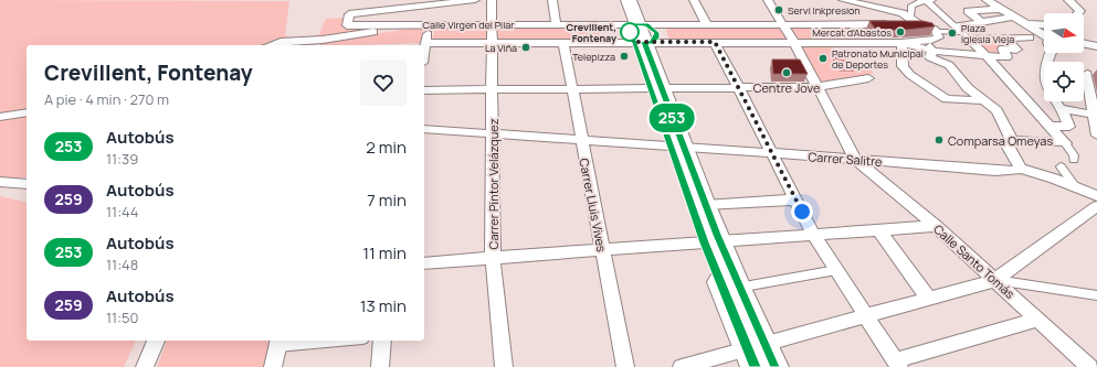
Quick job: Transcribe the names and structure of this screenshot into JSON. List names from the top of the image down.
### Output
{
  "streets": {
    "street": [
      "Calle Virgen del Pilar",
      "Carrer Salitre",
      "Carrer Pintor Velázquez",
      "Carrer Lluis Vives",
      "Calle Santo Tomás"
    ]
  },
  "crossings": [
    ["Calle Virgen del Pilar", "Carrer Pintor Velázquez"],
    ["Calle Virgen del Pilar", "Carrer Lluis Vives"],
    ["Carrer Salitre", "Carrer Pintor Velázquez"],
    ["Carrer Salitre", "Carrer Lluis Vives"],
    ["Carrer Salitre", "Calle Santo Tomás"]
  ],
  "places": [
    "Servi Inkpresion",
    "Crevillent, Fontenay",
    "Mercat d'Abastos",
    "Plaza Iglesia Vieja",
    "La Viña",
    "Telepizza",
    "Patronato Municipal de Deportes",
    "Centre Jove",
    "Comparsa Omeyas"
  ],
  "lines": ["bus line 253"],
  "north": "right",
  "page": {
    "on_map": "253",
    "heading": ["Crevillent, Fontenay", "A pie · 4 min · 270 m"],
    "list": [
      {
        "mark": "253",
        "name": "Autobús",
        "note": "11:39",
        "value": "2 min"
      },
      {
        "mark": "259",
        "name": "Autobús",
        "note": "11:44",
        "value": "7 min"
      },
      {
        "mark": "253",
        "name": "Autobús",
        "note": "11:48",
        "value": "11 min"
      },
      {
        "mark": "259",
        "name": "Autobús",
        "note": "11:50",
        "value": "13 min"
      }
    ]
  }
}
